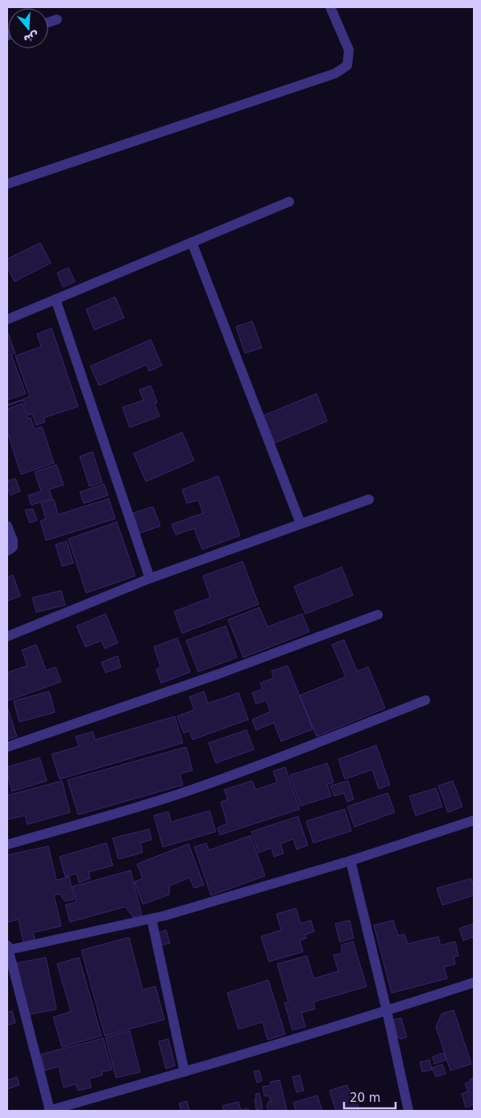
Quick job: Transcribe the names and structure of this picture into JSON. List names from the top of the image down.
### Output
{
  "scale_bar": "20 m",
  "north": "bottom"
}
